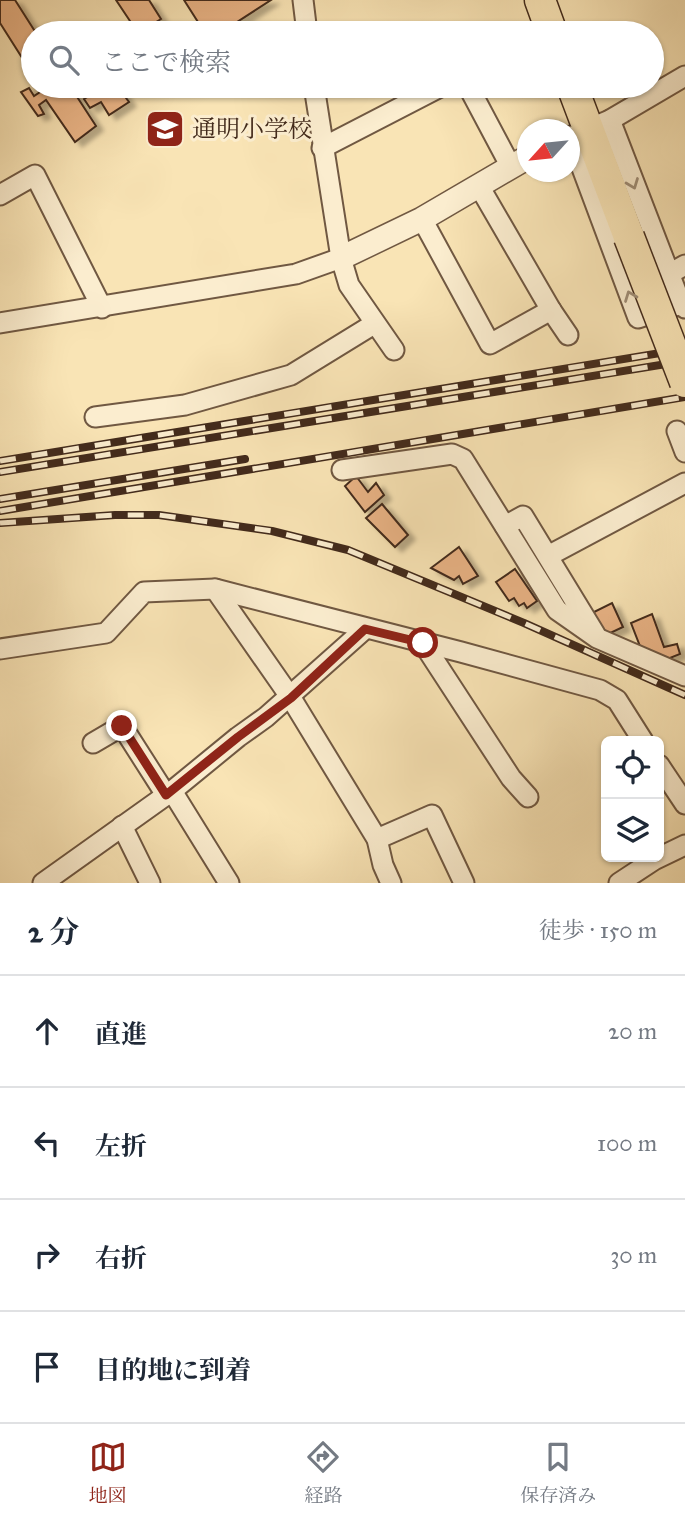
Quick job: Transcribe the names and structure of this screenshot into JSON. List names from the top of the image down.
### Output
{
  "places": {
    "school or university": ["通明小学校"]
  },
  "north": "bottom left",
  "page": {
    "search": "ここで検索",
    "heading": ["2 分", "徒歩 · 150 m"],
    "list": [
      ["直進", "20 m"],
      ["左折", "100 m"],
      ["右折", "30 m"],
      "目的地に到着"
    ],
    "nav": ["地図", "経路", "保存済み"]
  }
}
